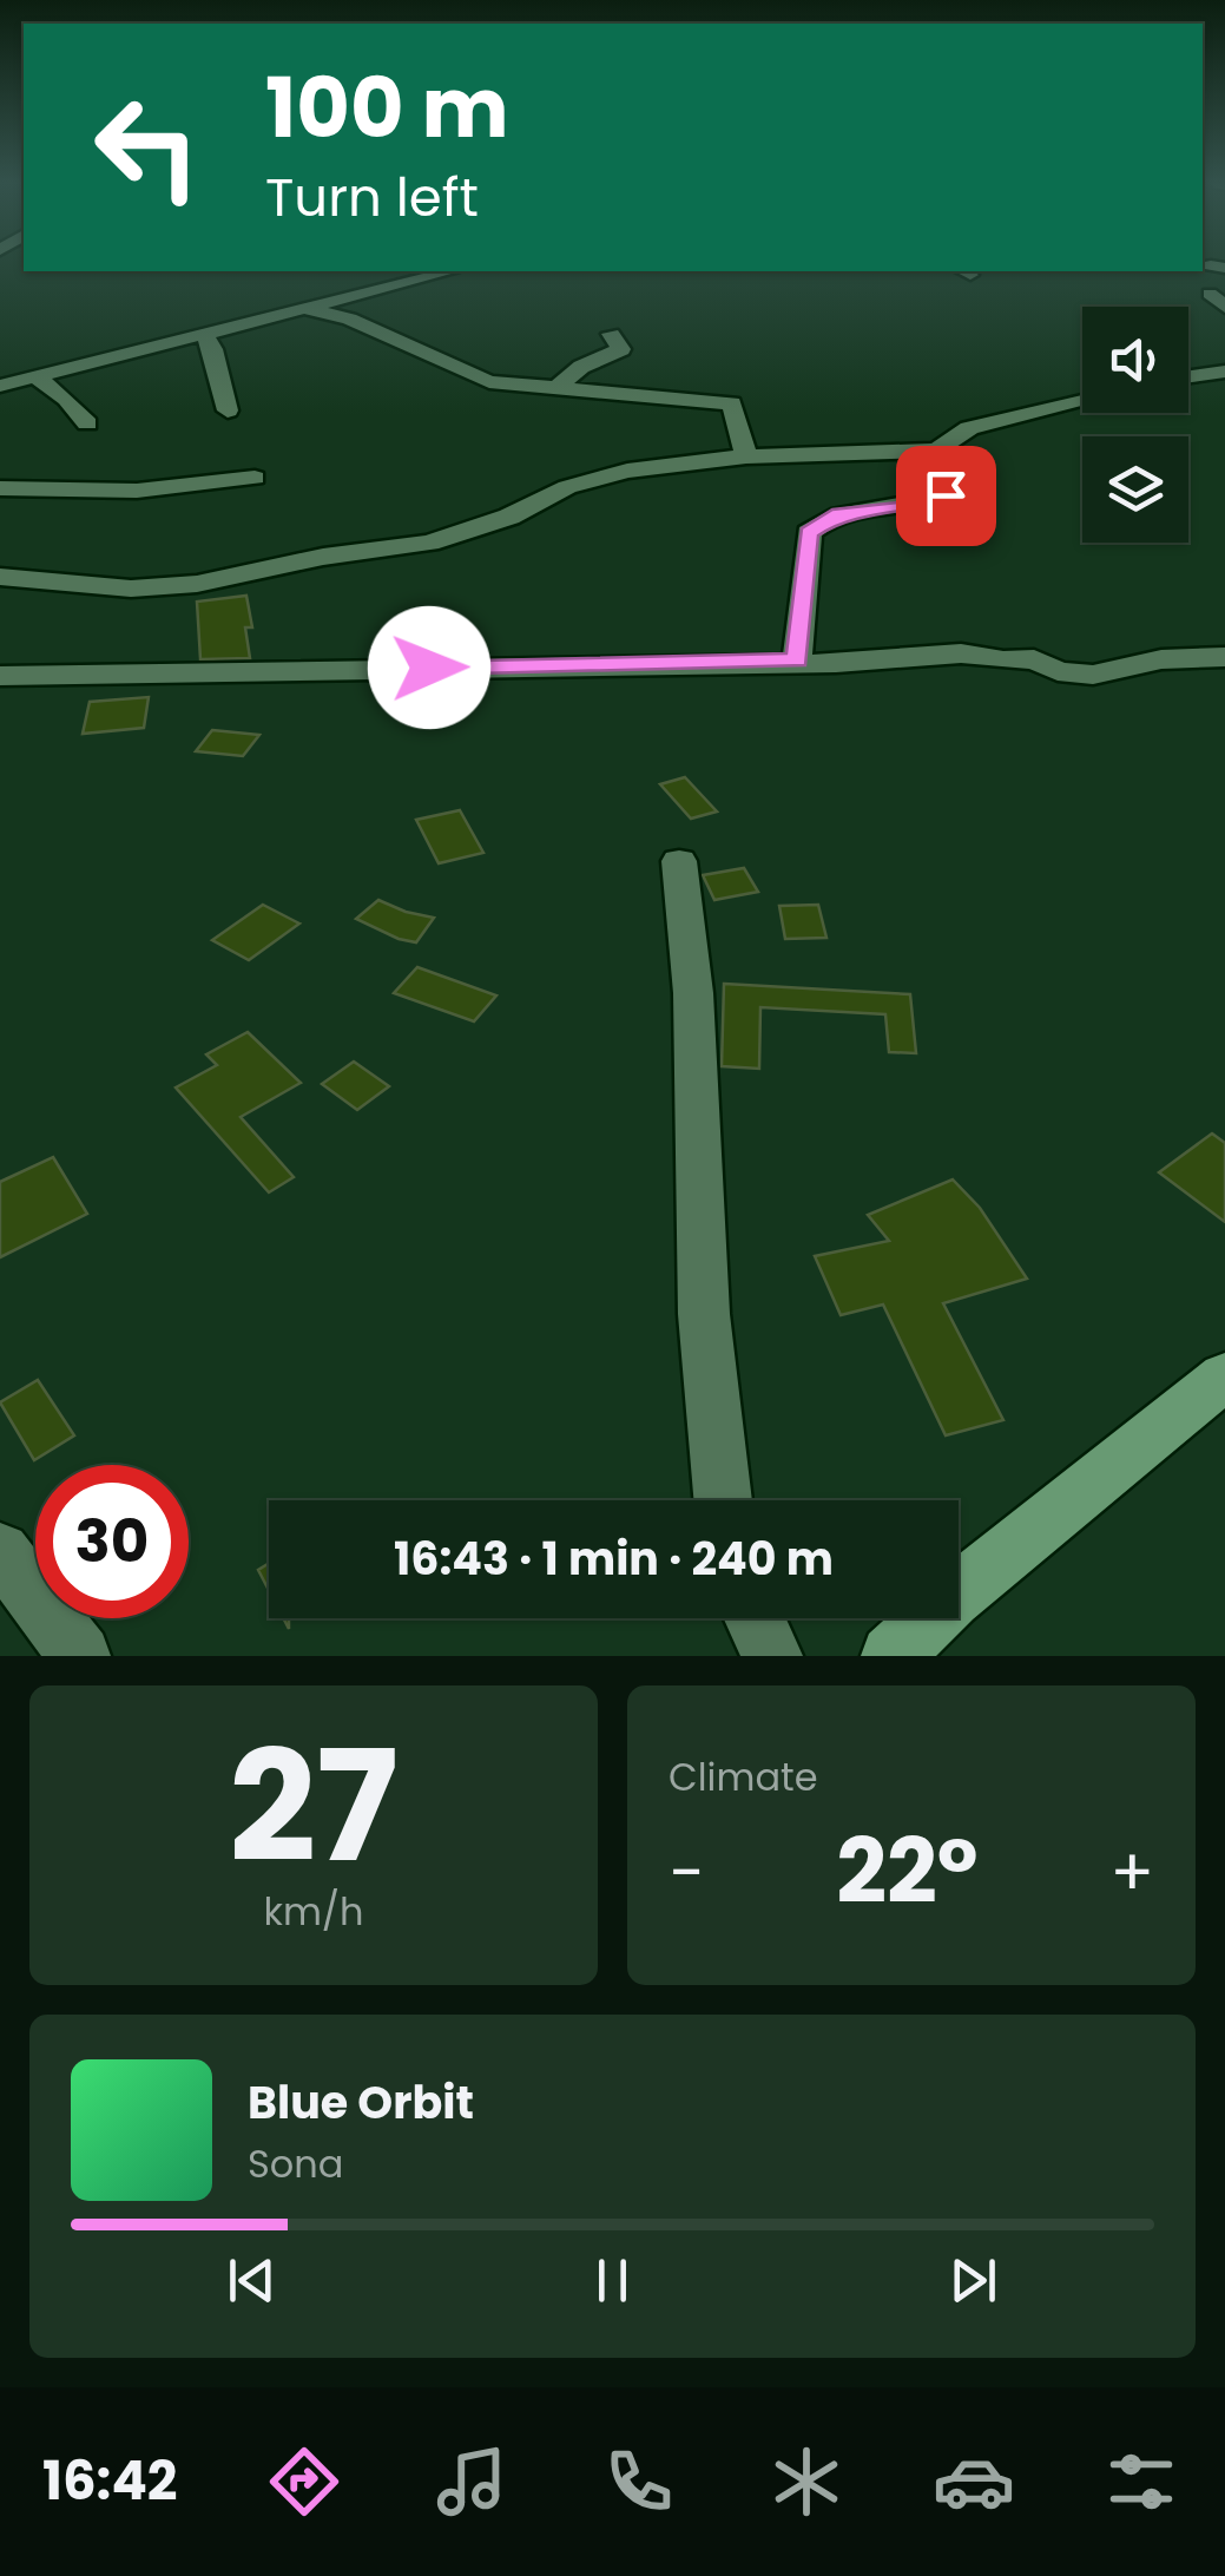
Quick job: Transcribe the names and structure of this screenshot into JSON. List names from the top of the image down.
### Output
{
  "page": {
    "turn": ["100 m", "Turn left"],
    "limit": "30",
    "trip": "16:43 · 1 min · 240 m",
    "tile": [
      ["27", "km/h"],
      "Climate"
    ],
    "heat": ["−", "22°", "+"],
    "song": ["Blue Orbit", "Sona"],
    "tabs": "16:42"
  }
}
